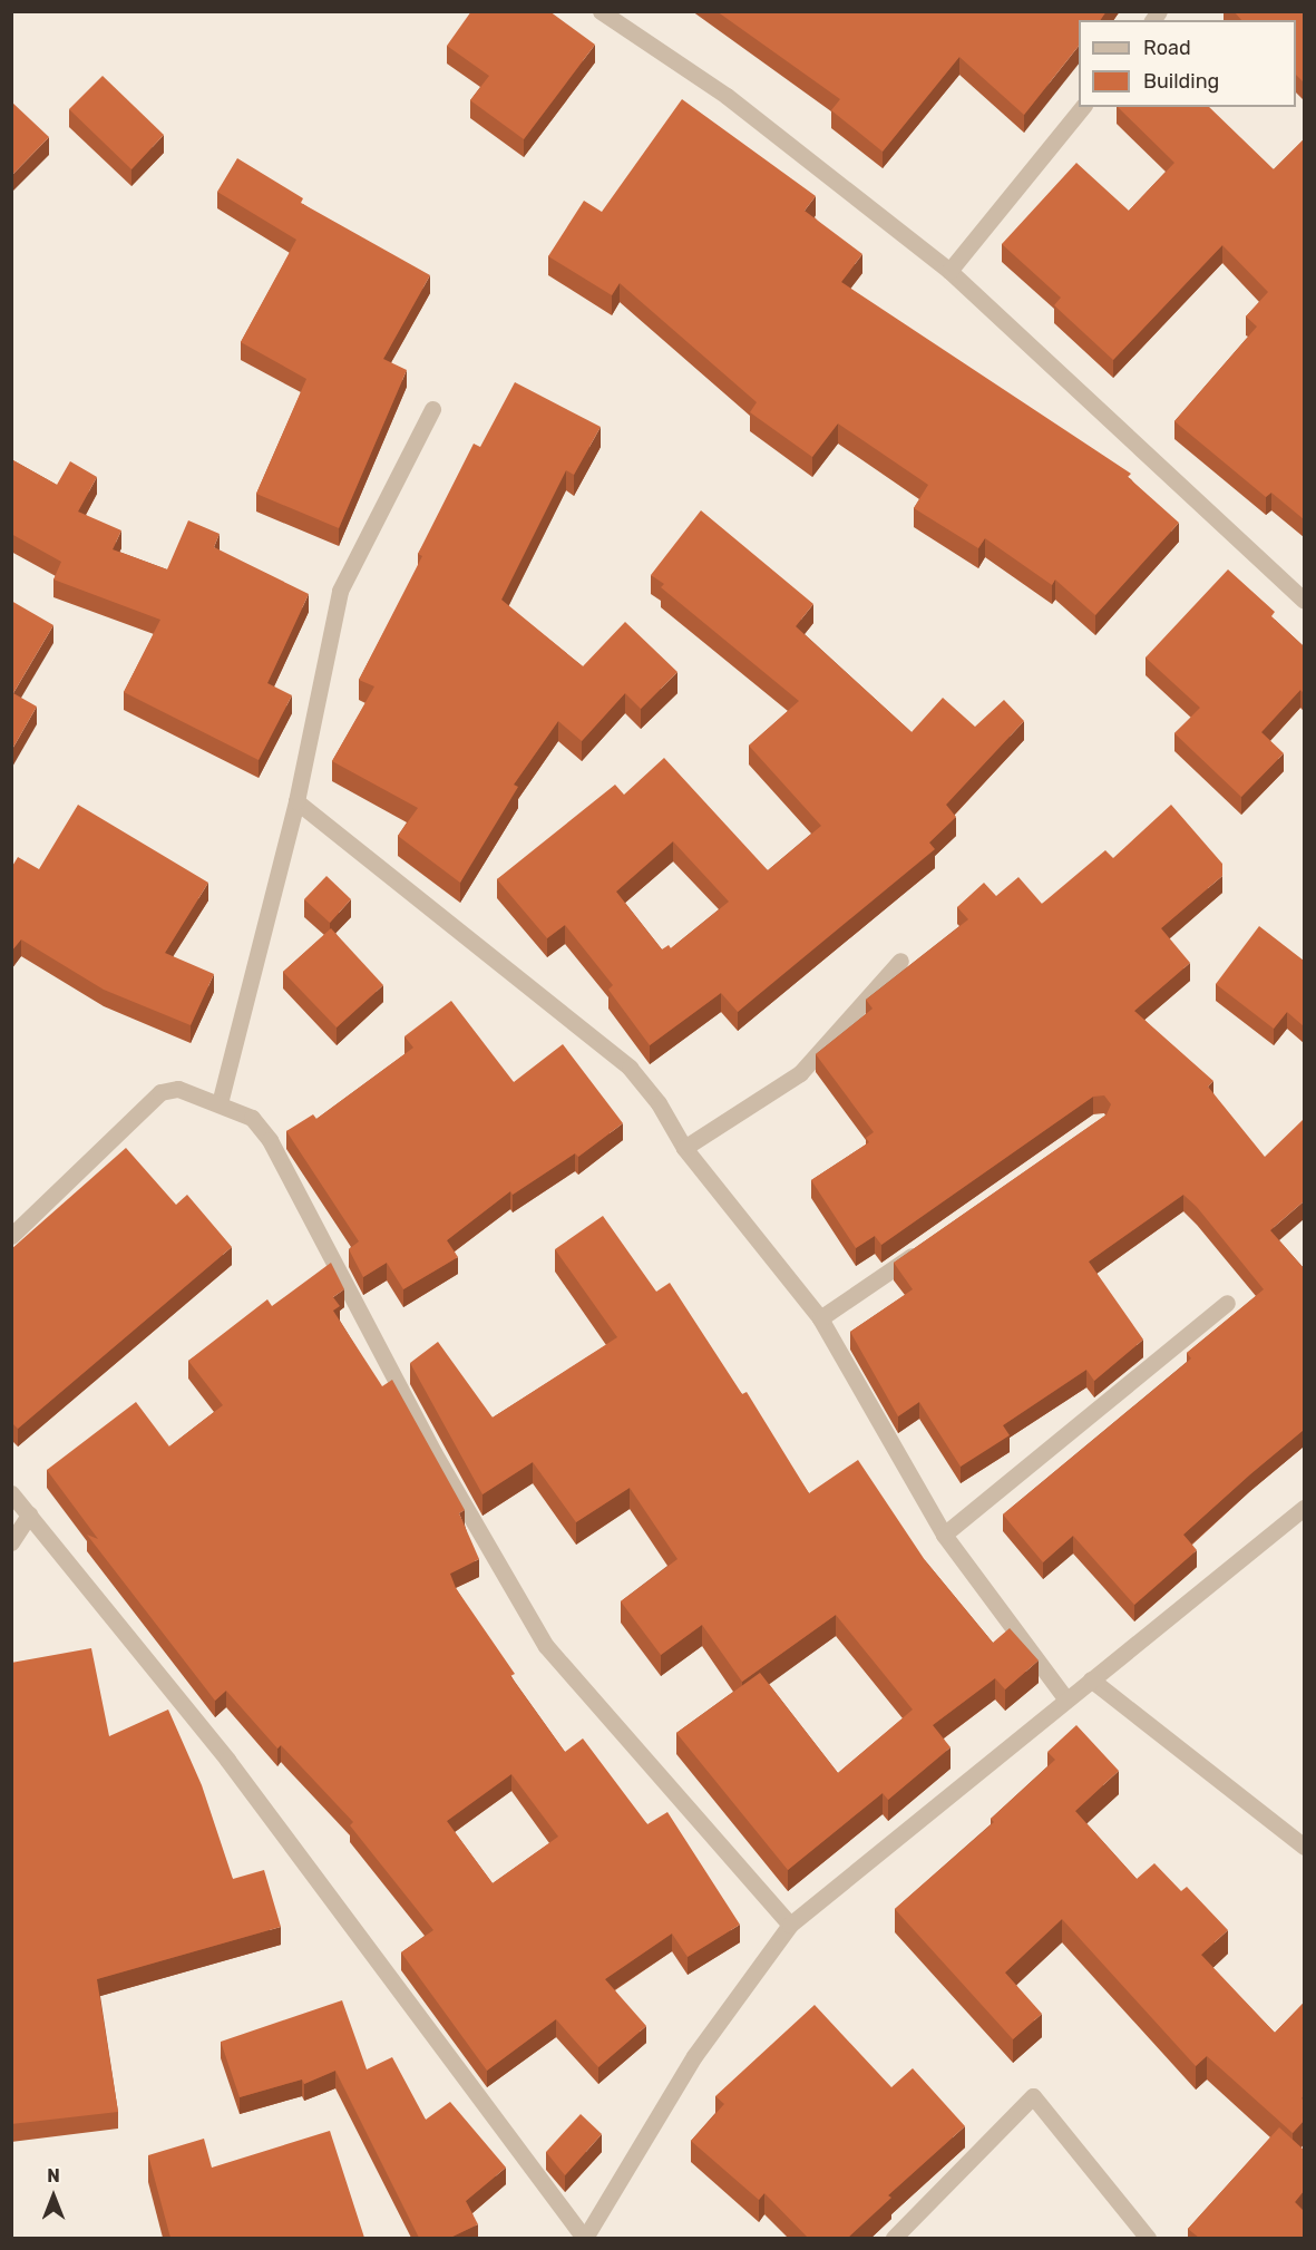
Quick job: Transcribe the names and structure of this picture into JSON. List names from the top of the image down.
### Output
{
  "legend": ["Road", "Building"],
  "north": "top"
}
